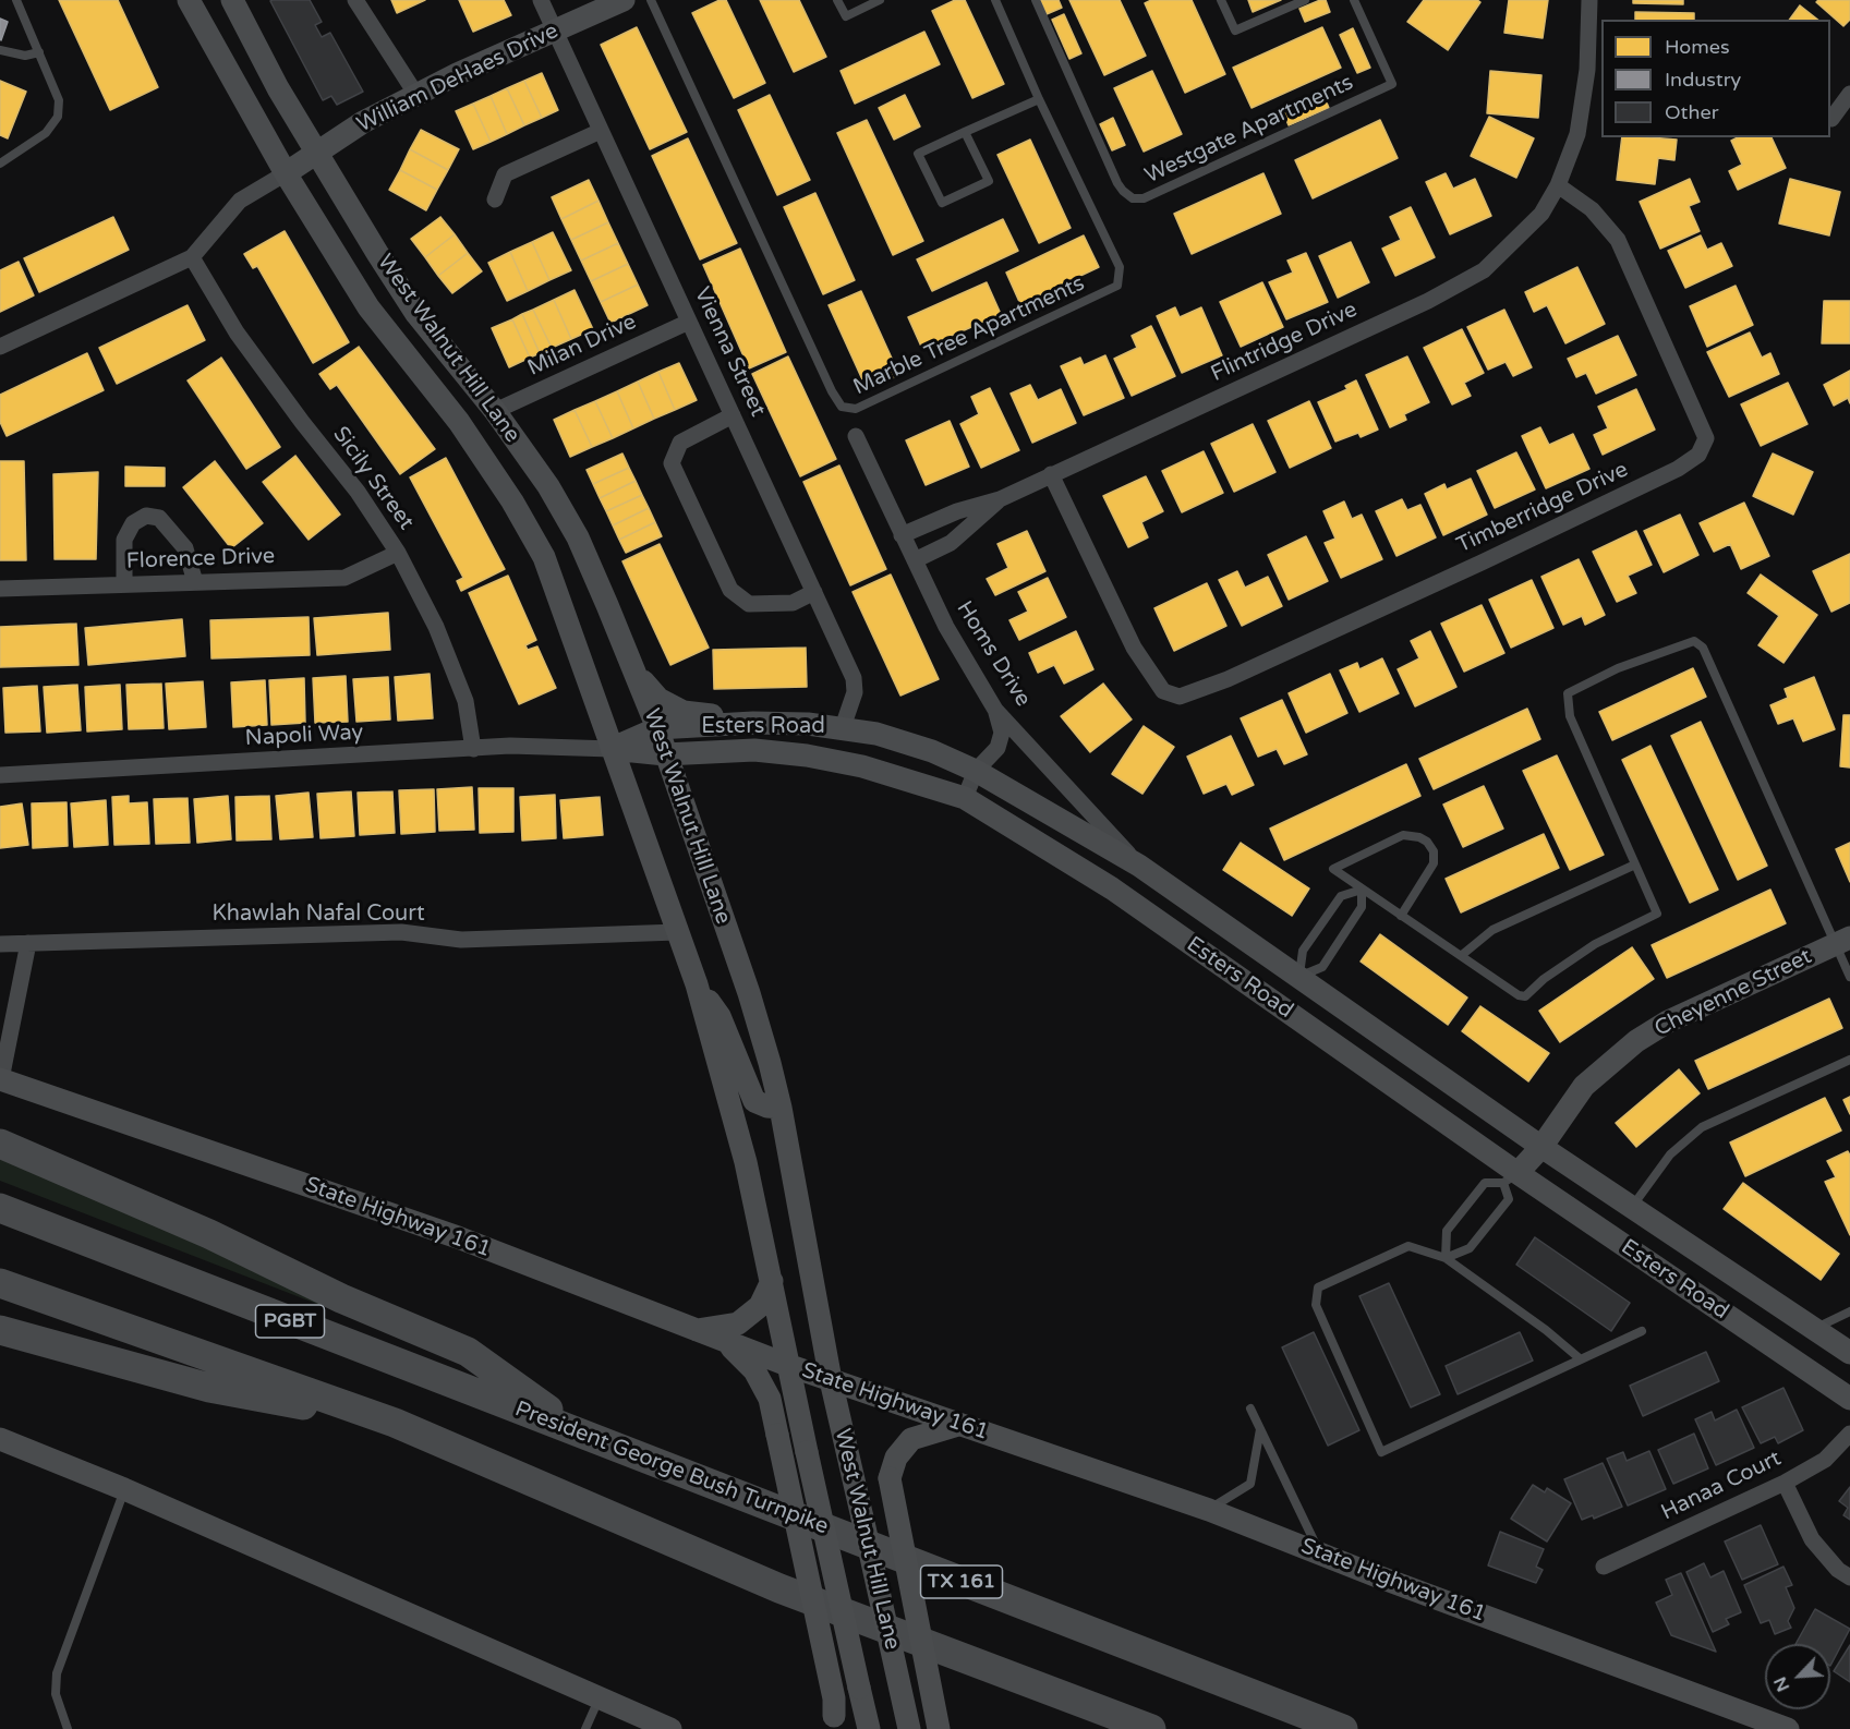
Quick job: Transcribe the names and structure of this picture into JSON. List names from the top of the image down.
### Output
{
  "streets": {
    "highway": ["PGBT", "President George Bush Turnpike", "TX 161"],
    "main road": [
      "William DeHaes Drive",
      "West Walnut Hill Lane",
      "Esters Road",
      "Cheyenne Street",
      "State Highway 161"
    ],
    "street": [
      "Flintridge Drive",
      "Milan Drive",
      "Vienna Street",
      "Sicily Street",
      "Timberridge Drive",
      "Florence Drive",
      "Homs Drive",
      "Napoli Way",
      "Khawlah Nafal Court",
      "Hanaa Court"
    ],
    "lane": ["Westgate Apartments", "Marble Tree Apartments"]
  },
  "crossings": [
    ["William DeHaes Drive", "West Walnut Hill Lane"],
    ["William DeHaes Drive", "Vienna Street"],
    ["William DeHaes Drive", "Sicily Street"],
    ["Flintridge Drive", "Timberridge Drive"],
    ["Flintridge Drive", "Homs Drive"],
    ["Milan Drive", "West Walnut Hill Lane"],
    ["Milan Drive", "Vienna Street"],
    ["West Walnut Hill Lane", "Esters Road"],
    ["West Walnut Hill Lane", "Napoli Way"],
    ["West Walnut Hill Lane", "Khawlah Nafal Court"],
    ["West Walnut Hill Lane", "State Highway 161"],
    ["Vienna Street", "Esters Road"],
    ["Sicily Street", "Florence Drive"],
    ["Sicily Street", "Napoli Way"],
    ["Homs Drive", "Esters Road"],
    ["Esters Road", "Napoli Way"],
    ["Esters Road", "Cheyenne Street"]
  ],
  "legend": ["Homes", "Industry", "Other"],
  "north": "bottom left"
}
